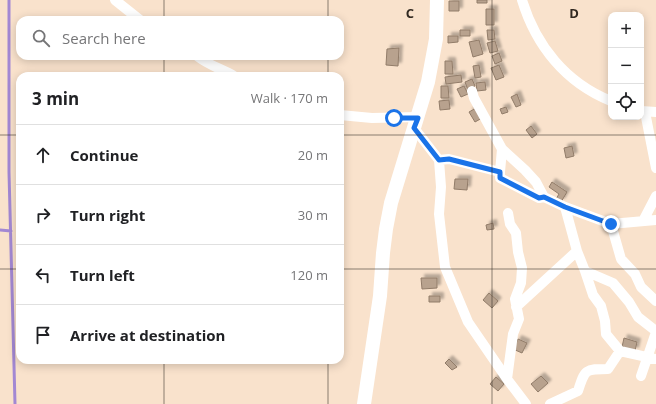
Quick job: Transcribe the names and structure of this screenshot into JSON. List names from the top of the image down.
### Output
{
  "page": {
    "map_buttons": ["+", "−"],
    "search": "Search here",
    "heading": ["3 min", "Walk · 170 m"],
    "list": [
      ["Continue", "20 m"],
      ["Turn right", "30 m"],
      ["Turn left", "120 m"],
      "Arrive at destination"
    ]
  },
  "grid": {
    "columns": ["C", "D"]
  }
}
